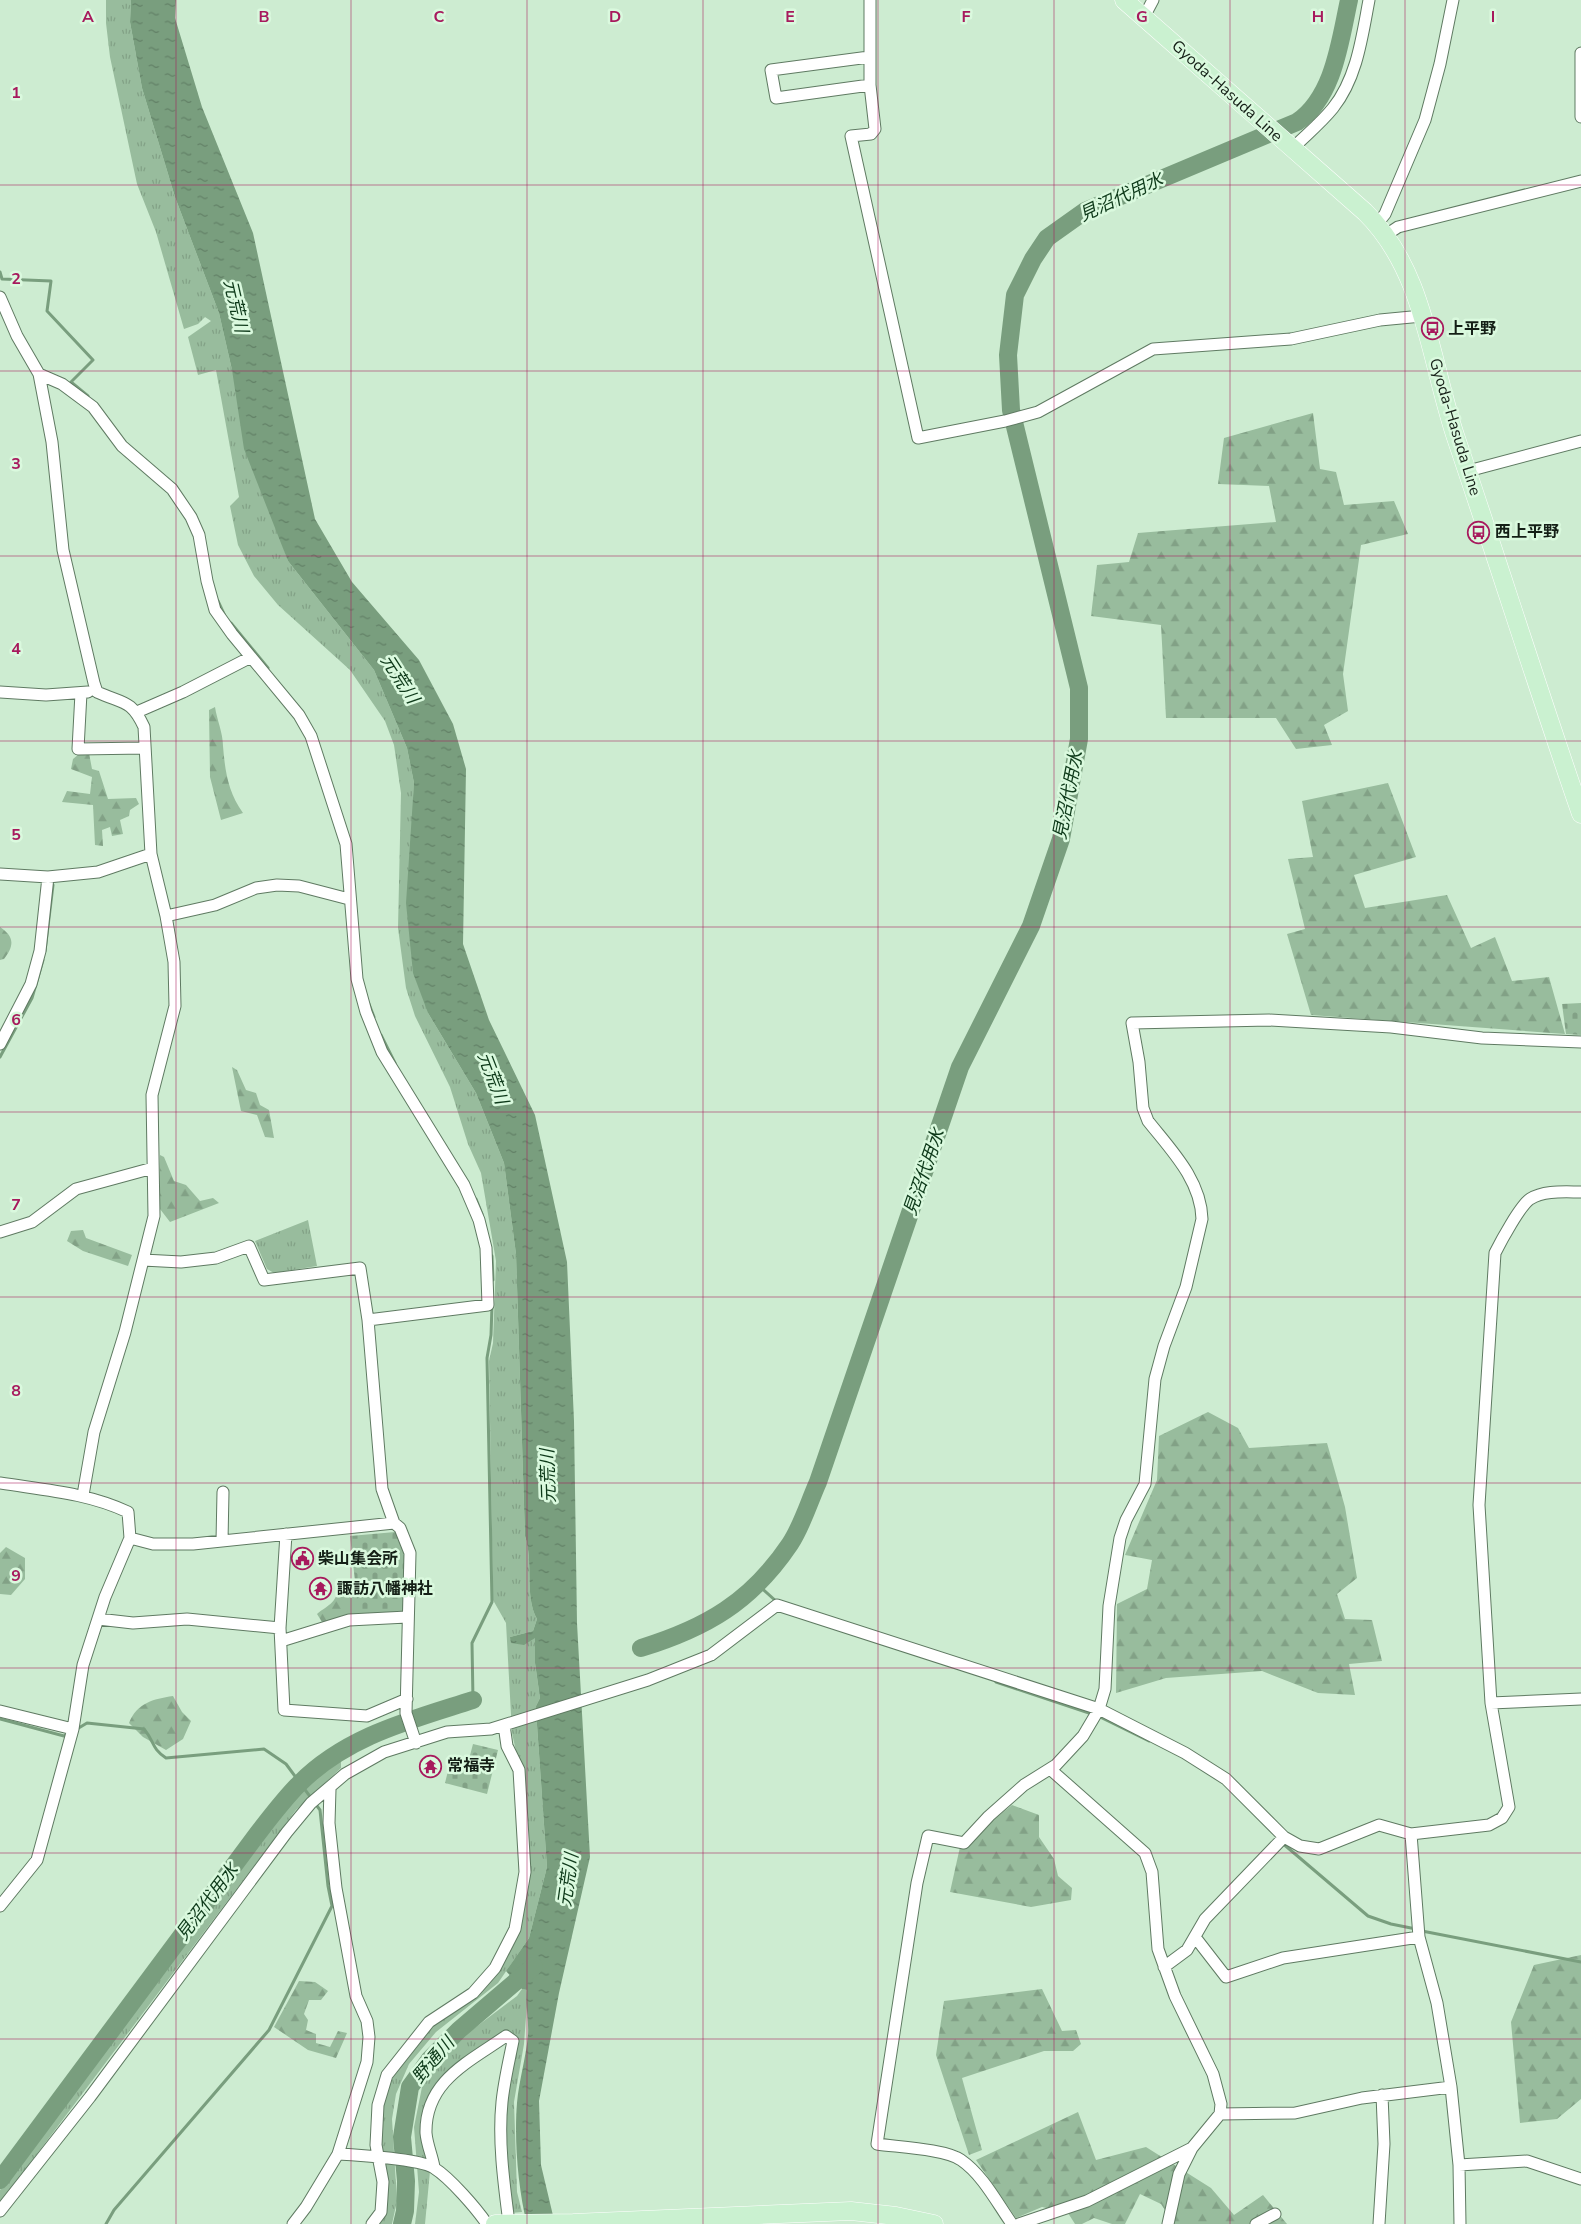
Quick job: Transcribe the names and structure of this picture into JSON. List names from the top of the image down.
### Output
{
  "streets": {
    "main road": ["Gyoda-Hasuda Line"]
  },
  "water": ["見沼代用水", "元荒川", "野通川"],
  "places": {
    "bus stop": ["上平野", "西上平野"],
    "public building": ["柴山集会所"],
    "temple": ["諏訪八幡神社", "常福寺"]
  },
  "grid": {
    "columns": [
      "A",
      "B",
      "C",
      "D",
      "E",
      "F",
      "G",
      "H",
      "I"
    ],
    "rows": [
      "1",
      "2",
      "3",
      "4",
      "5",
      "6",
      "7",
      "8",
      "9"
    ]
  }
}
